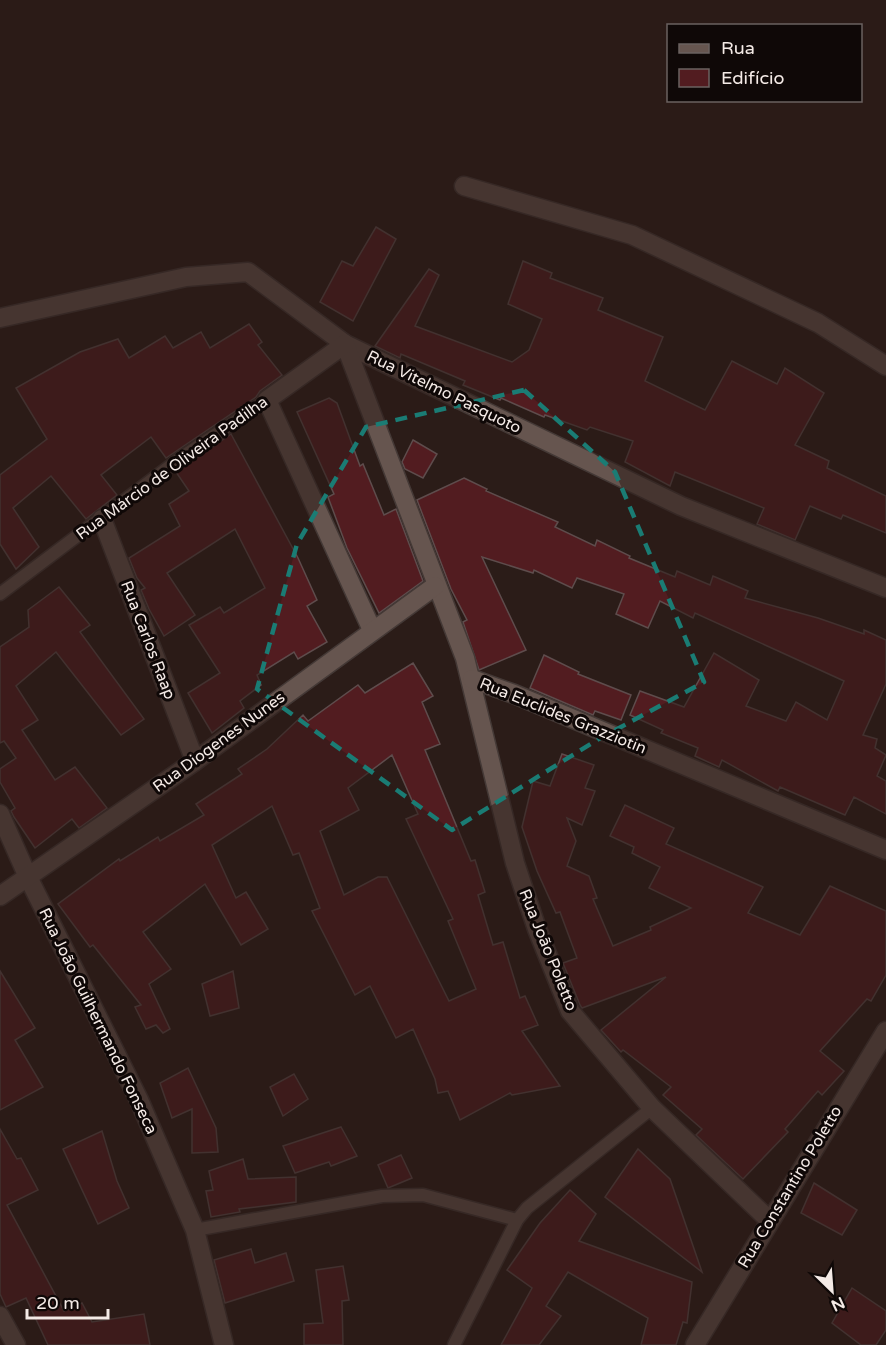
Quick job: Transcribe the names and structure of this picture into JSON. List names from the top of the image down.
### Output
{
  "streets": {
    "street": [
      "Rua Vitelmo Pasquoto",
      "Rua Márcio de Oliveira Padilha",
      "Rua Carlos Raap",
      "Rua Euclides Grazziotin",
      "Rua Diogenes Nunes",
      "Rua João Poletto",
      "Rua João Guilhermando Fonseca",
      "Rua Constantino Poletto"
    ]
  },
  "crossings": [
    ["Rua Vitelmo Pasquoto", "Rua Márcio de Oliveira Padilha"],
    ["Rua Vitelmo Pasquoto", "Rua Euclides Grazziotin"],
    ["Rua Márcio de Oliveira Padilha", "Rua Carlos Raap"],
    ["Rua Márcio de Oliveira Padilha", "Rua Euclides Grazziotin"],
    ["Rua Carlos Raap", "Rua Diogenes Nunes"],
    ["Rua Euclides Grazziotin", "Rua Diogenes Nunes"],
    ["Rua Euclides Grazziotin", "Rua João Poletto"],
    ["Rua Diogenes Nunes", "Rua João Guilhermando Fonseca"],
    ["Rua João Poletto", "Rua Constantino Poletto"]
  ],
  "legend": ["Rua", "Edifício"],
  "scale_bar": "20 m",
  "north": "bottom right"
}
